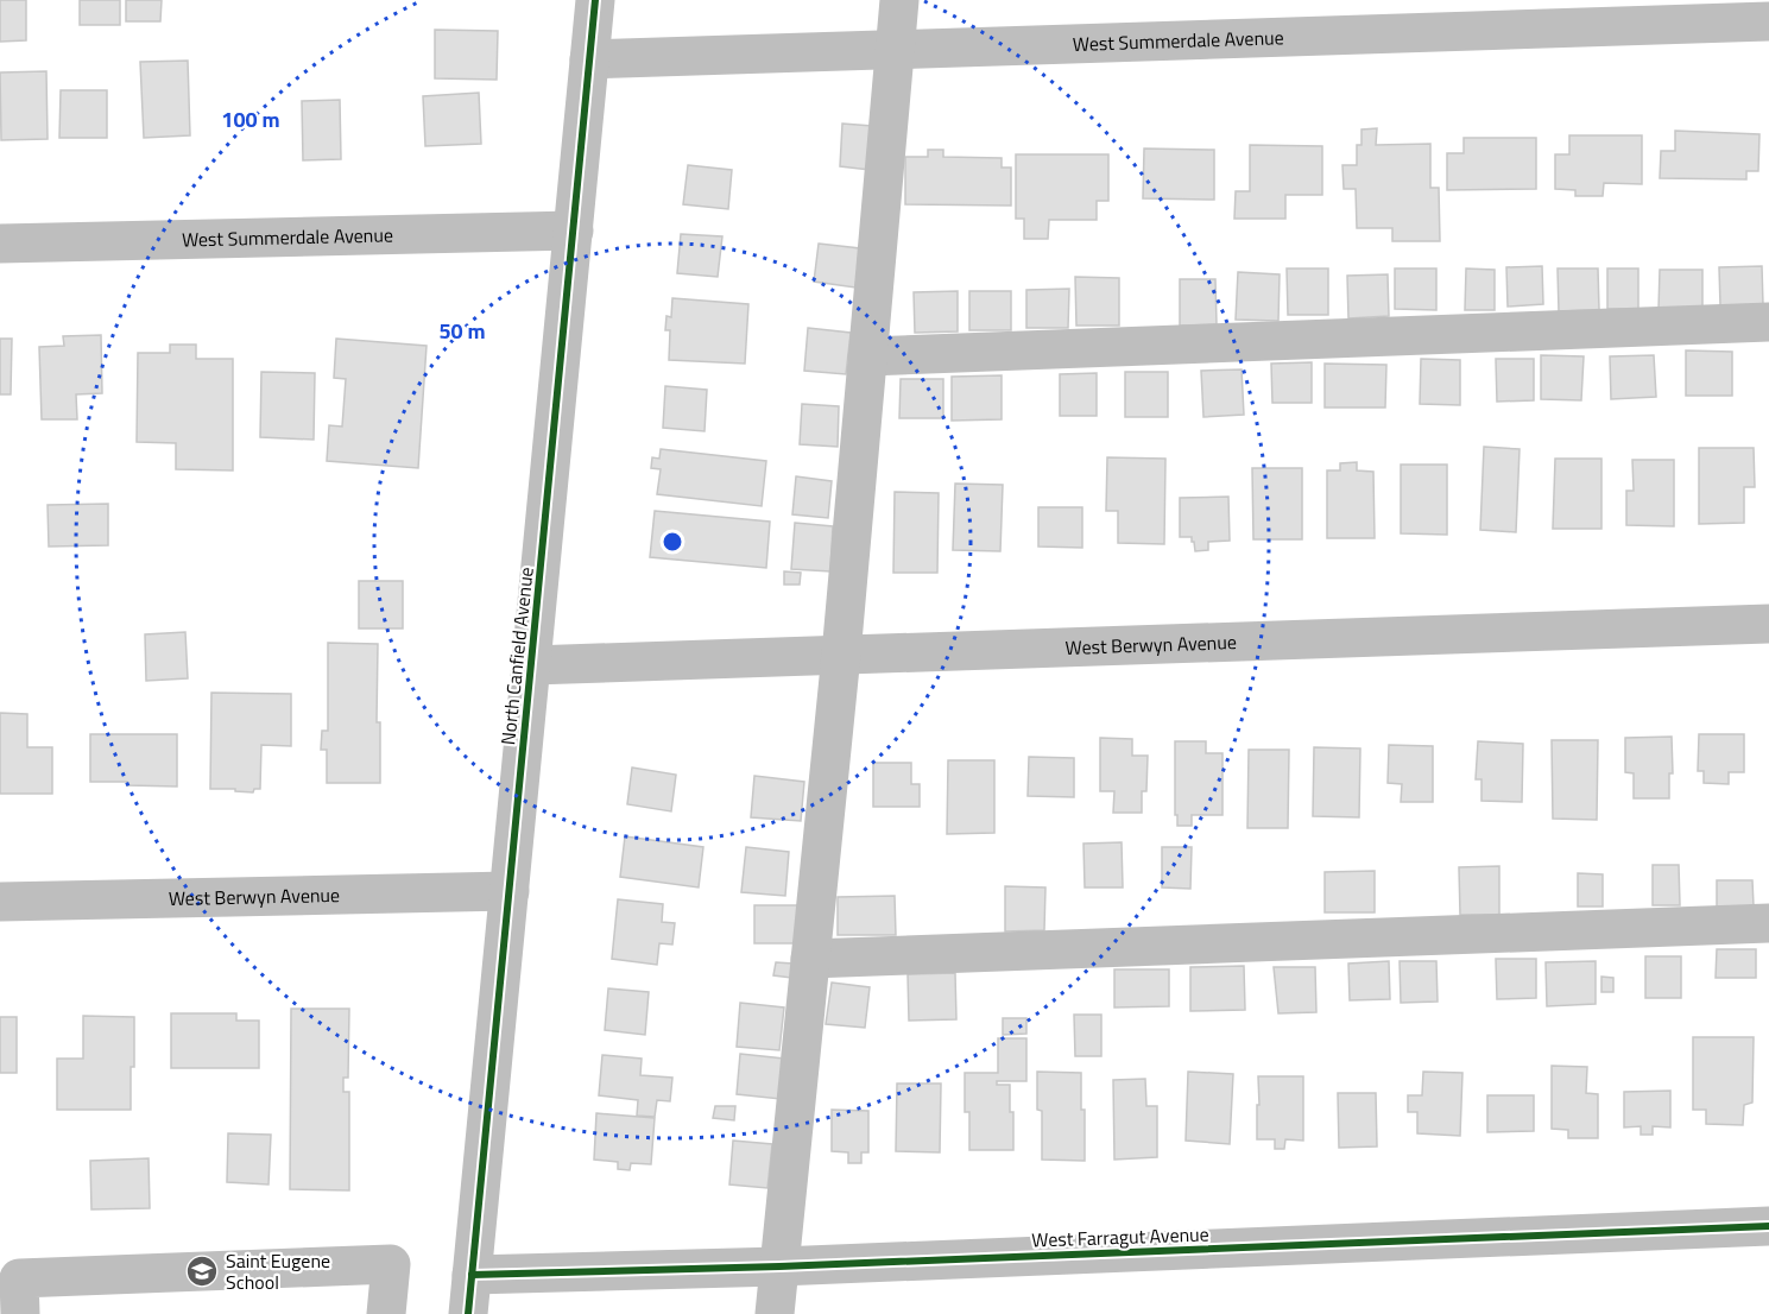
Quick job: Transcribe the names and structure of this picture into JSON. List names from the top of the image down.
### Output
{
  "streets": {
    "street": [
      "West Summerdale Avenue",
      "West Berwyn Avenue",
      "North Canfield Avenue",
      "West Farragut Avenue"
    ]
  },
  "crossings": [
    ["West Summerdale Avenue", "North Canfield Avenue"],
    ["West Berwyn Avenue", "North Canfield Avenue"],
    ["North Canfield Avenue", "West Farragut Avenue"]
  ],
  "places": {
    "school or university": ["Saint Eugene School"]
  },
  "rings": ["100 m", "50 m"]
}
